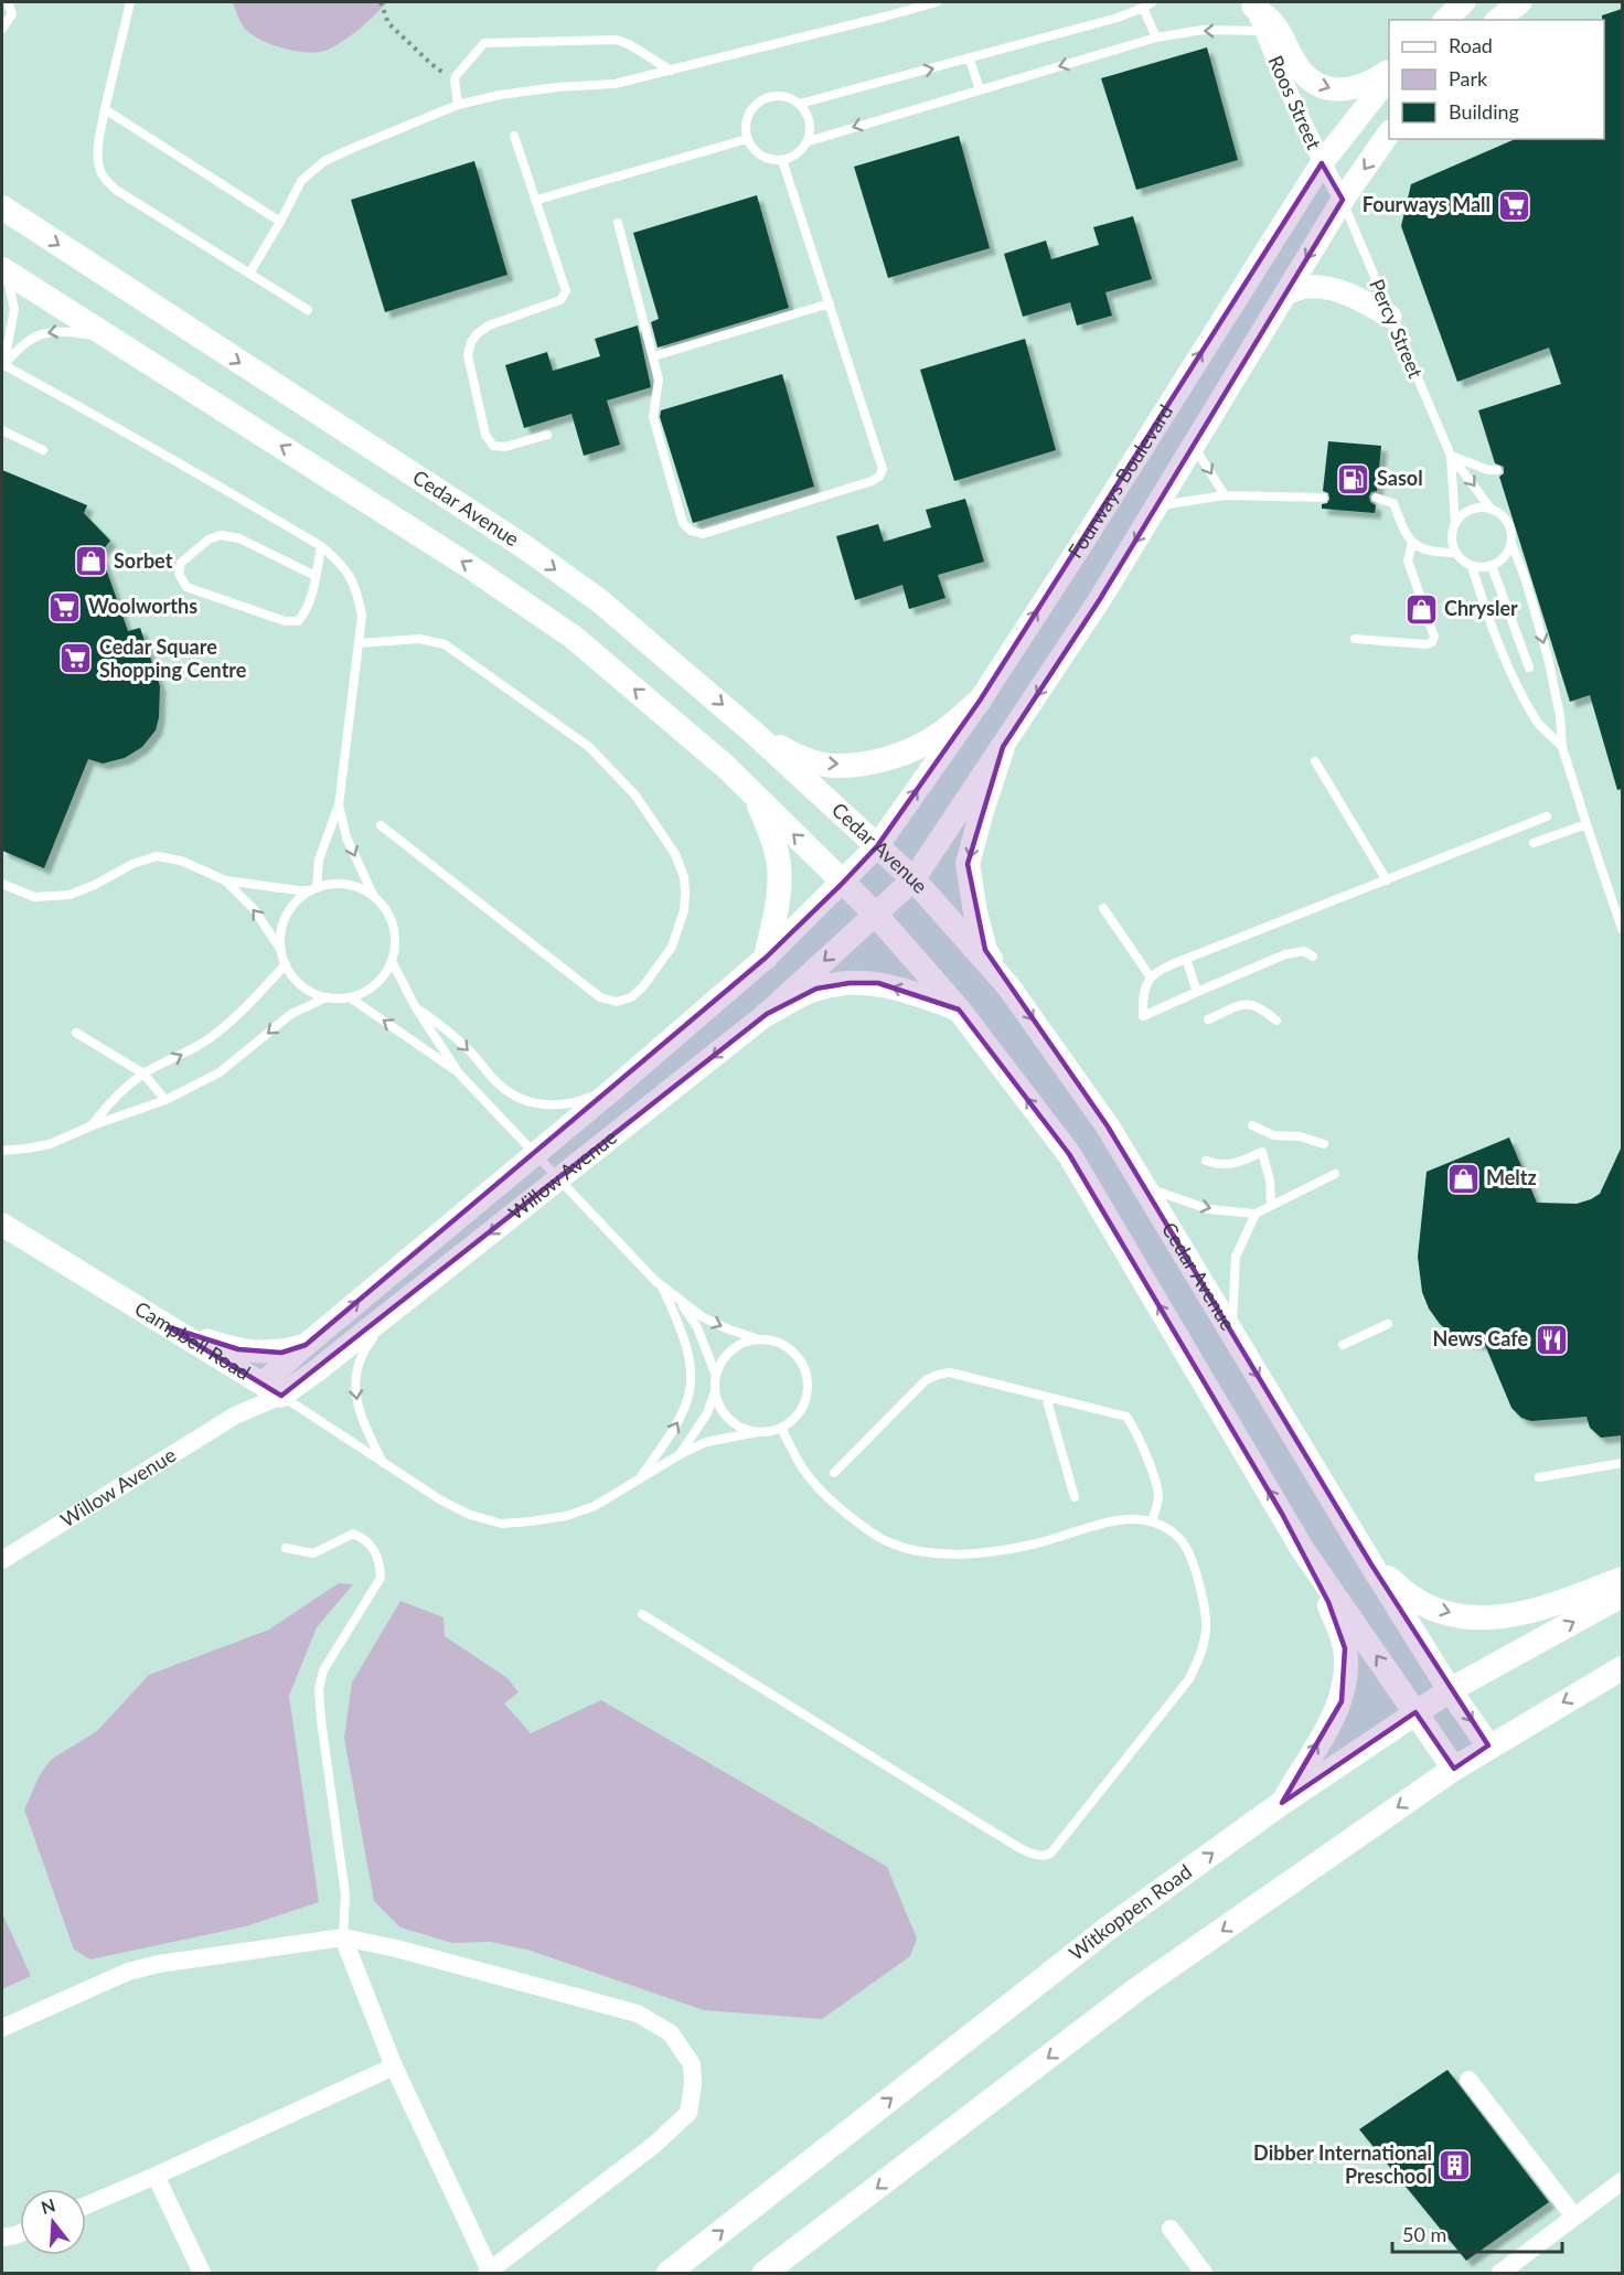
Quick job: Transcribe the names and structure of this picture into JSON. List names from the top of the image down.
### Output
{
  "streets": {
    "main road": ["Cedar Avenue", "Witkoppen Road"],
    "street": [
      "Roos Street",
      "Fourways Boulevard",
      "Willow Avenue",
      "Campbell Road"
    ],
    "lane": ["Percy Street"]
  },
  "crossings": [
    ["Roos Street", "Percy Street"],
    ["Roos Street", "Fourways Boulevard"],
    ["Fourways Boulevard", "Cedar Avenue"],
    ["Fourways Boulevard", "Willow Avenue"],
    ["Cedar Avenue", "Witkoppen Road"],
    ["Willow Avenue", "Campbell Road"]
  ],
  "places": {
    "supermarket": ["Fourways Mall", "Woolworths", "Cedar Square Shopping Centre"],
    "fuel station": ["Sasol"],
    "shop": ["Sorbet", "Chrysler", "Meltz"],
    "restaurant": ["News Cafe"],
    "building": ["Dibber International Preschool"]
  },
  "legend": ["Road", "Park", "Building"],
  "scale_bar": "50 m",
  "north": "top"
}
